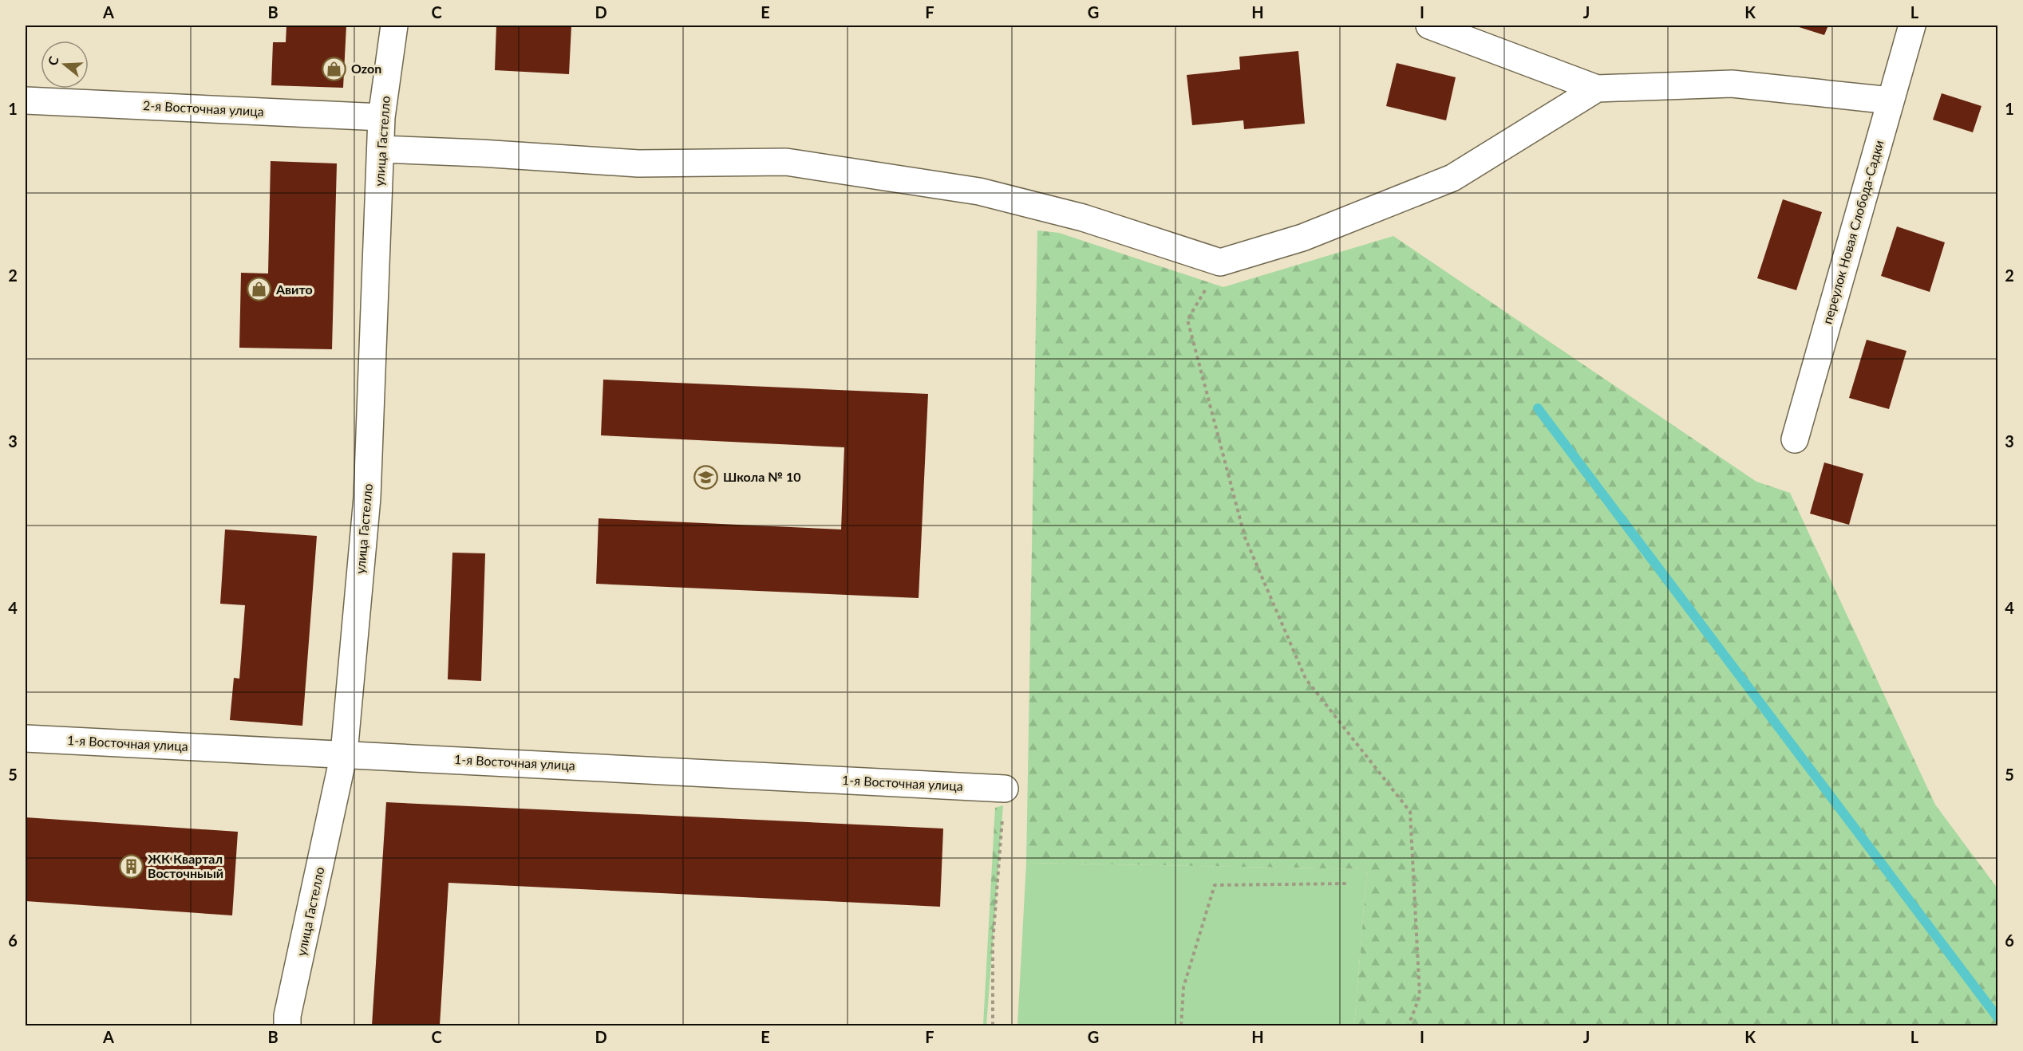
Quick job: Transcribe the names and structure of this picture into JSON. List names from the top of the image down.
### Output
{
  "streets": {
    "street": [
      "2-я Восточная улица",
      "улица Гастелло",
      "переулок Новая Слобода-Садки",
      "1-я Восточная улица"
    ]
  },
  "crossings": [
    ["2-я Восточная улица", "улица Гастелло"],
    ["улица Гастелло", "1-я Восточная улица"]
  ],
  "places": {
    "shop": ["Ozon", "Авито"],
    "school or university": ["Школа № 10"],
    "building": ["ЖК Квартал Восточныый"]
  },
  "north": "left",
  "grid": {
    "columns": [
      "A",
      "B",
      "C",
      "D",
      "E",
      "F",
      "G",
      "H",
      "I",
      "J",
      "K",
      "L"
    ],
    "rows": [
      "1",
      "2",
      "3",
      "4",
      "5",
      "6"
    ]
  }
}
